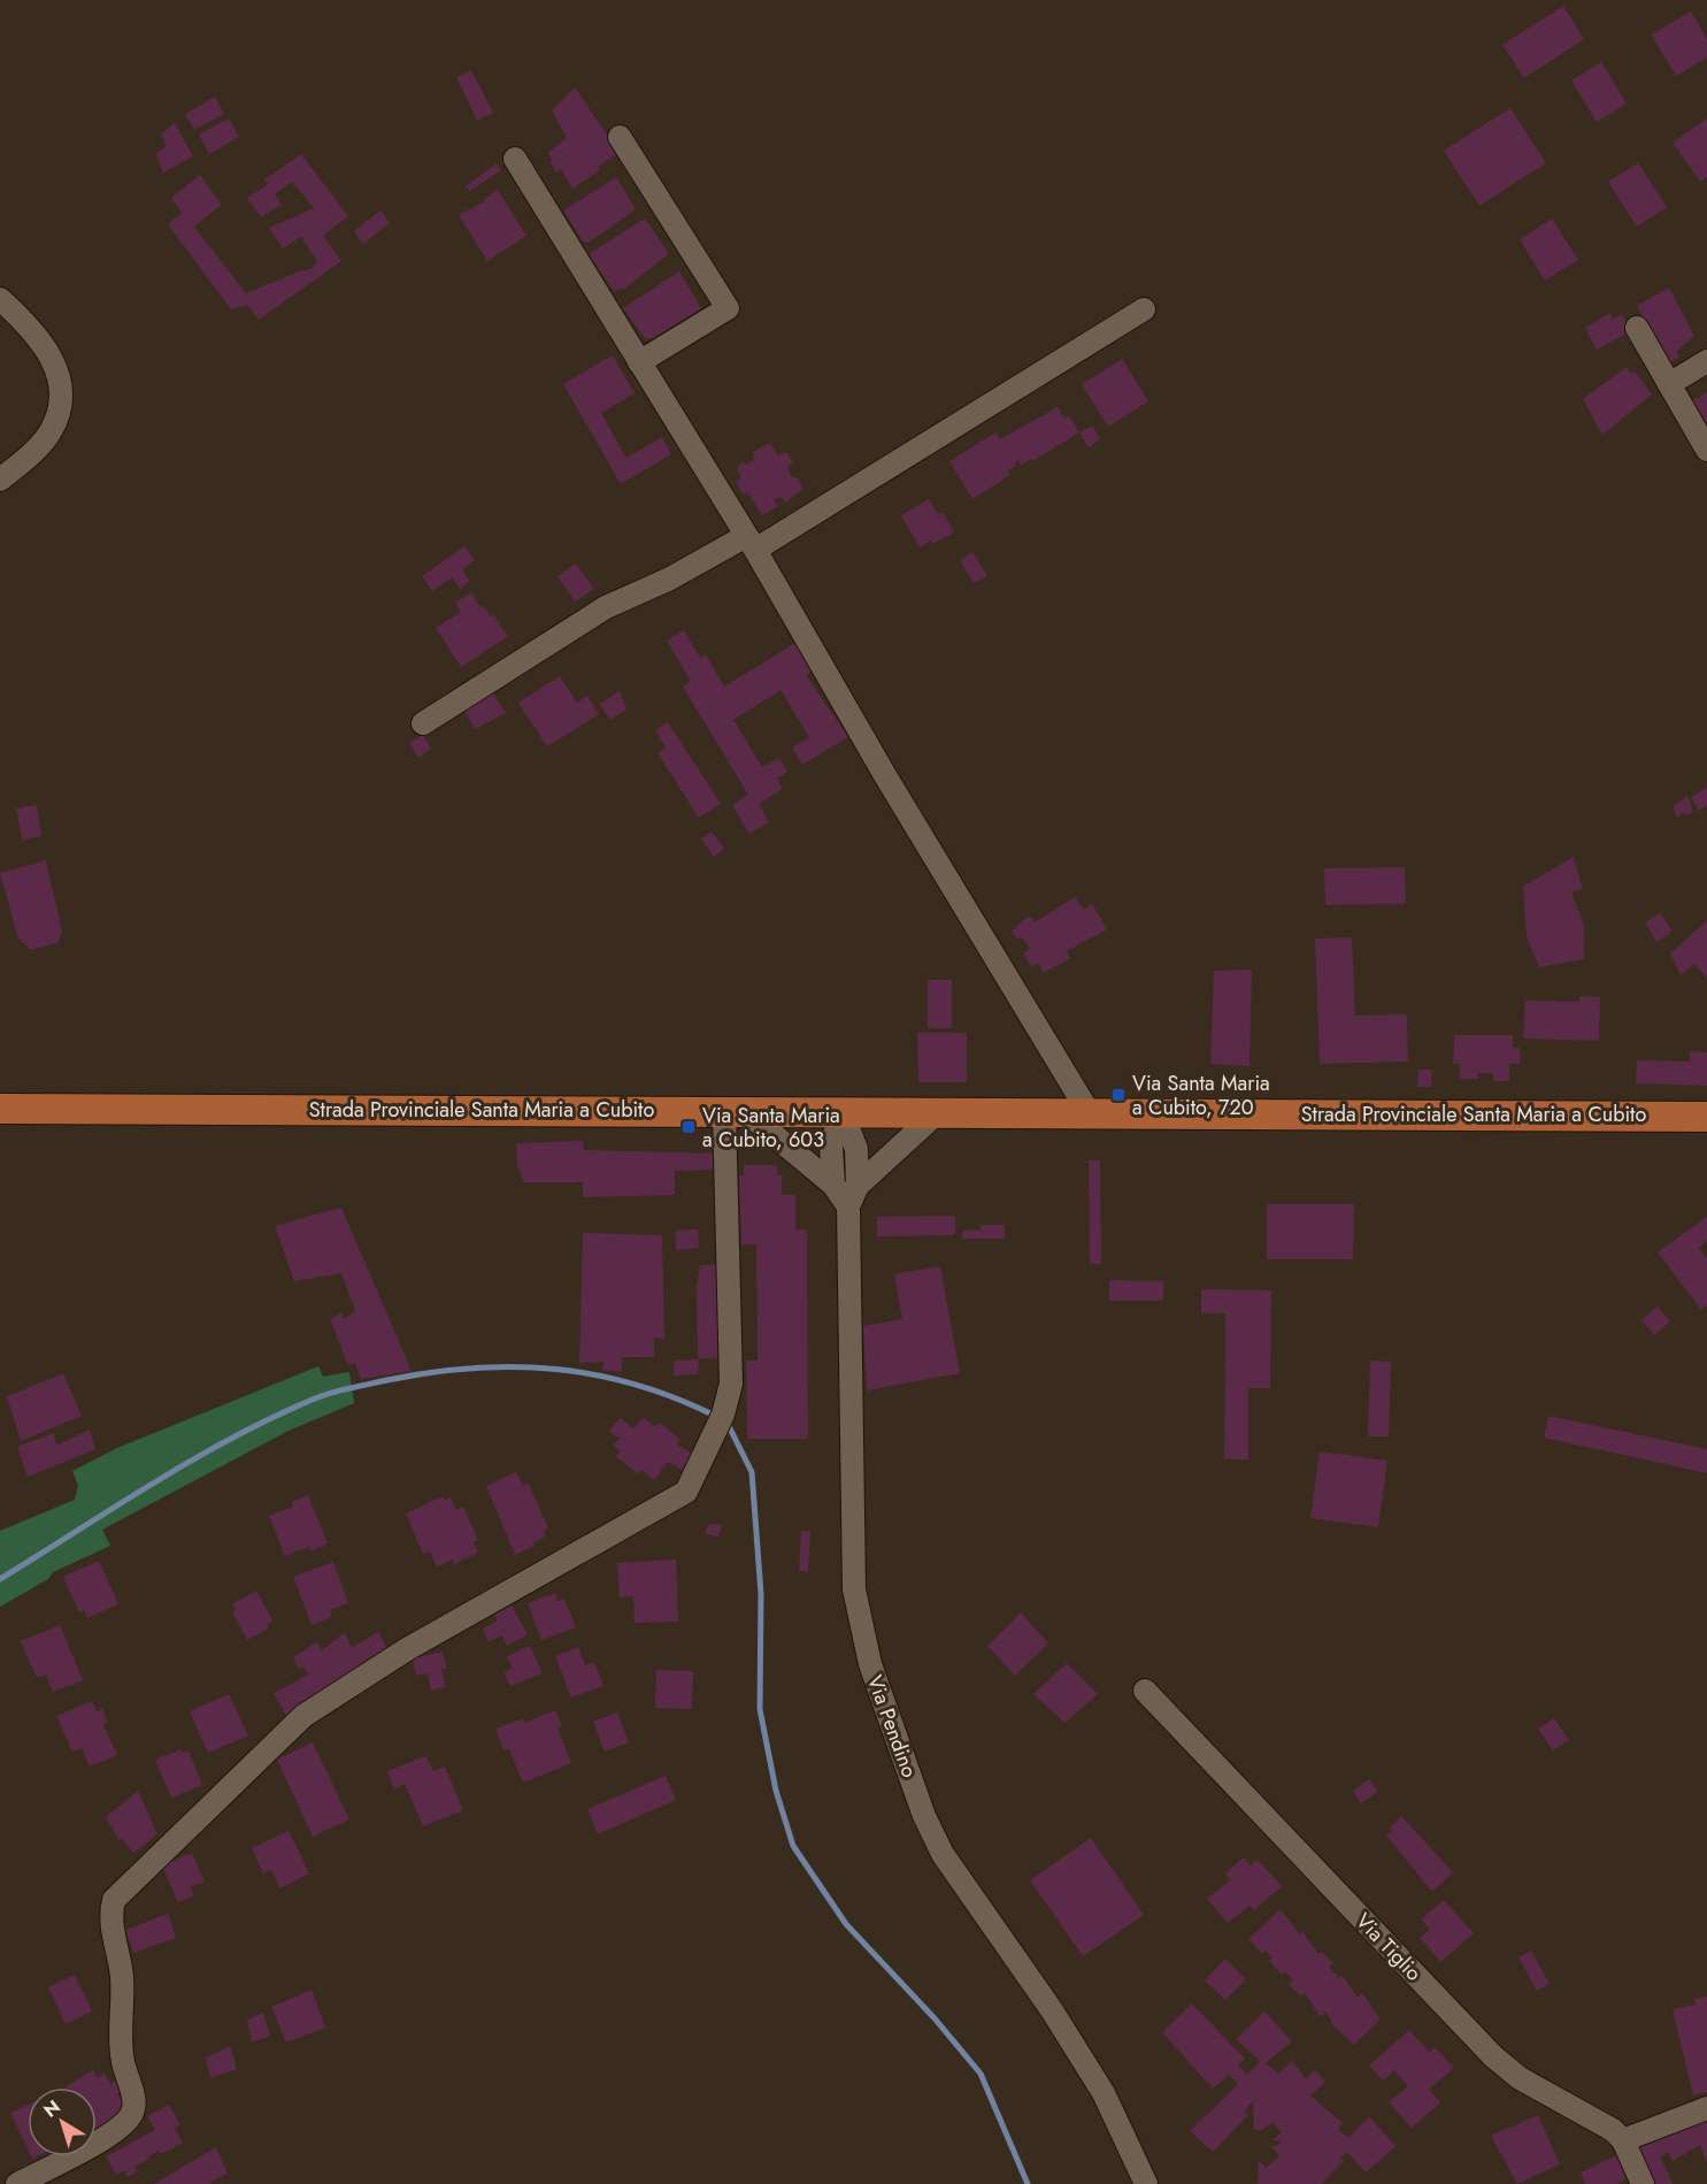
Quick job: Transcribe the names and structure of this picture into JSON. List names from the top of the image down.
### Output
{
  "streets": {
    "main road": ["Strada Provinciale Santa Maria a Cubito"],
    "street": ["Via Pendino", "Via Tiglio"]
  },
  "crossings": [
    ["Strada Provinciale Santa Maria a Cubito", "Via Pendino"]
  ],
  "places": {
    "transit": ["Via Santa Maria a Cubito, 720", "Via Santa Maria a Cubito, 603"]
  },
  "north": "top left"
}
